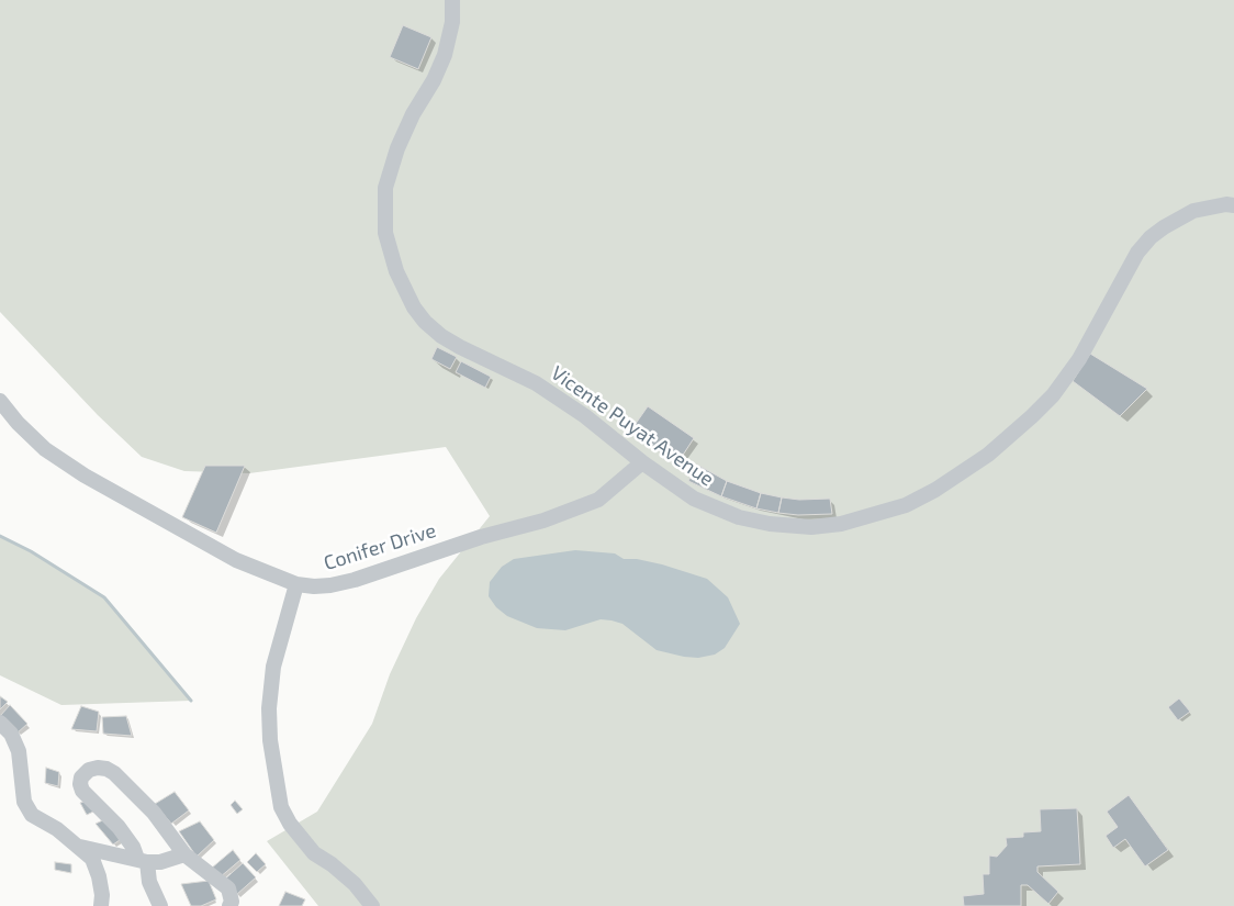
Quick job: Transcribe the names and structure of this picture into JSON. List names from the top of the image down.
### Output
{
  "streets": {
    "street": ["Vicente Puyat Avenue", "Conifer Drive"]
  },
  "crossings": [
    ["Vicente Puyat Avenue", "Conifer Drive"]
  ]
}
